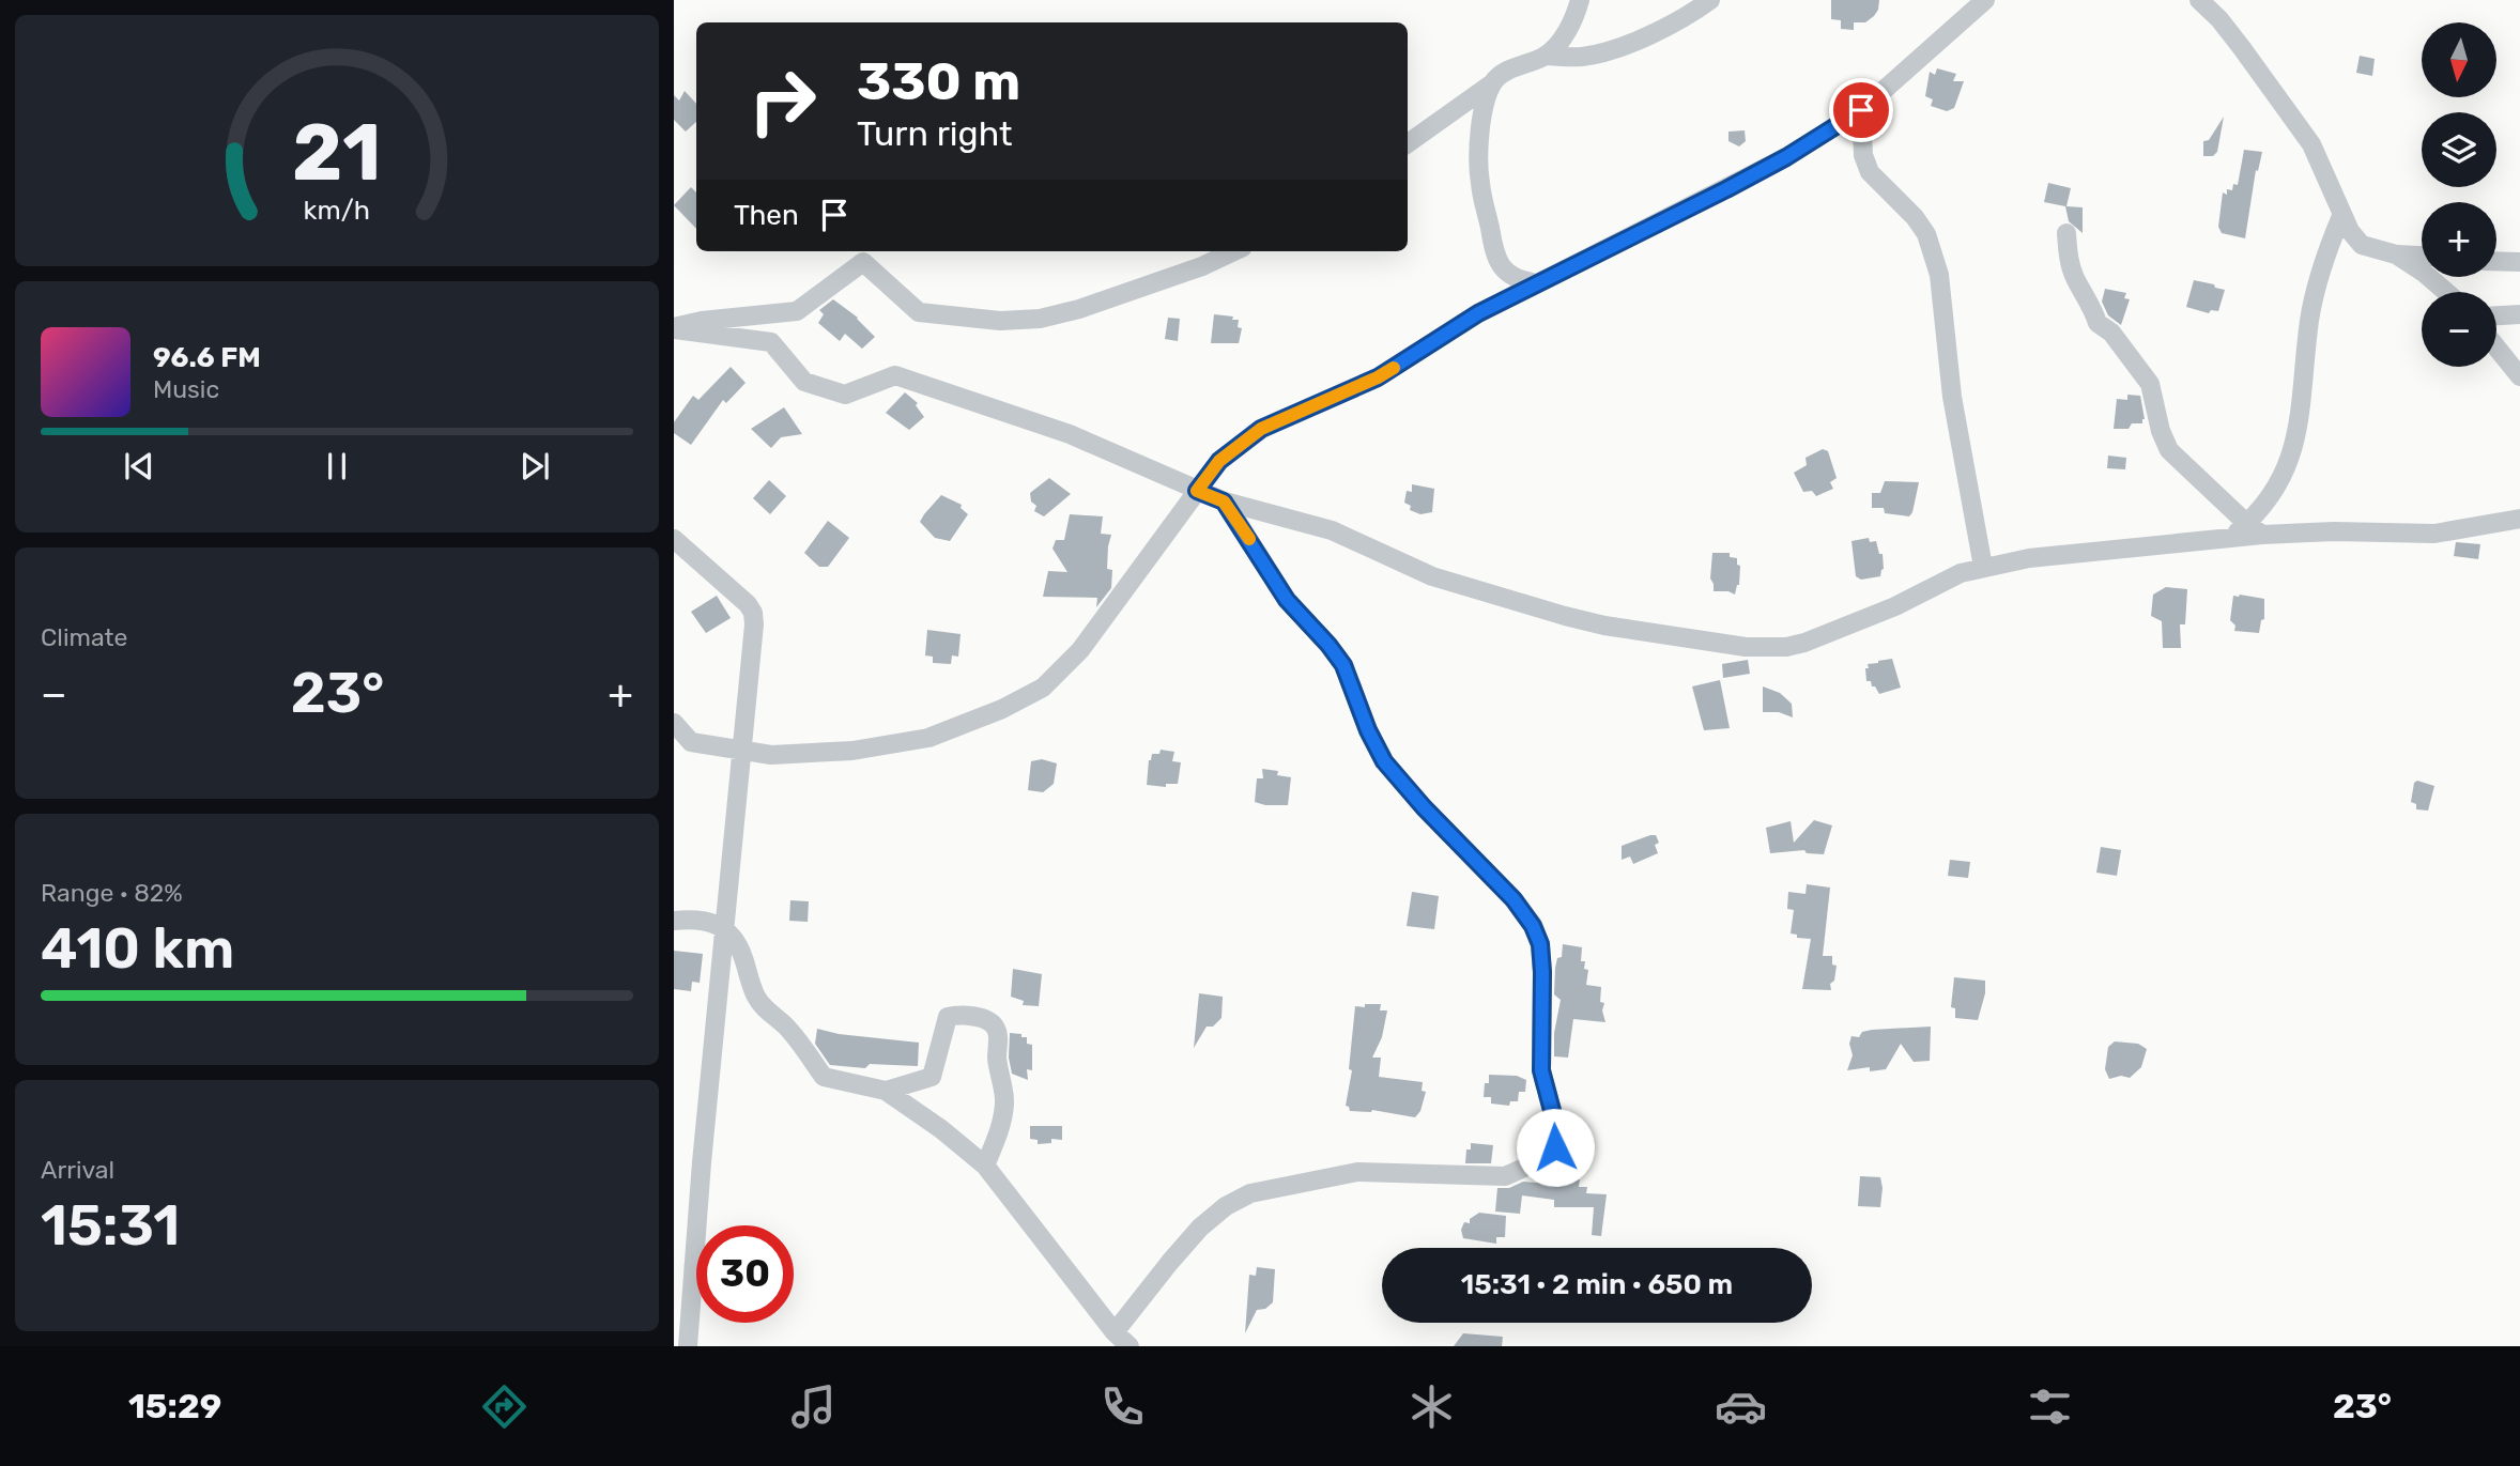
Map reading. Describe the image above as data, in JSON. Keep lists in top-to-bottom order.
{
  "north": "bottom",
  "page": {
    "map_buttons": ["+", "−"],
    "turn": ["330 m", "Turn right"],
    "then": "Then",
    "song": ["96.6 FM", "Music"],
    "tile": [
      "Climate",
      ["Range · 82%", "410 km"],
      ["Arrival", "15:31"]
    ],
    "heat": ["−", "23°", "+"],
    "limit": "30",
    "trip": "15:31 · 2 min · 650 m",
    "tabs": ["15:29", "23°"],
    "gauge": ["21", "km/h"]
  }
}
